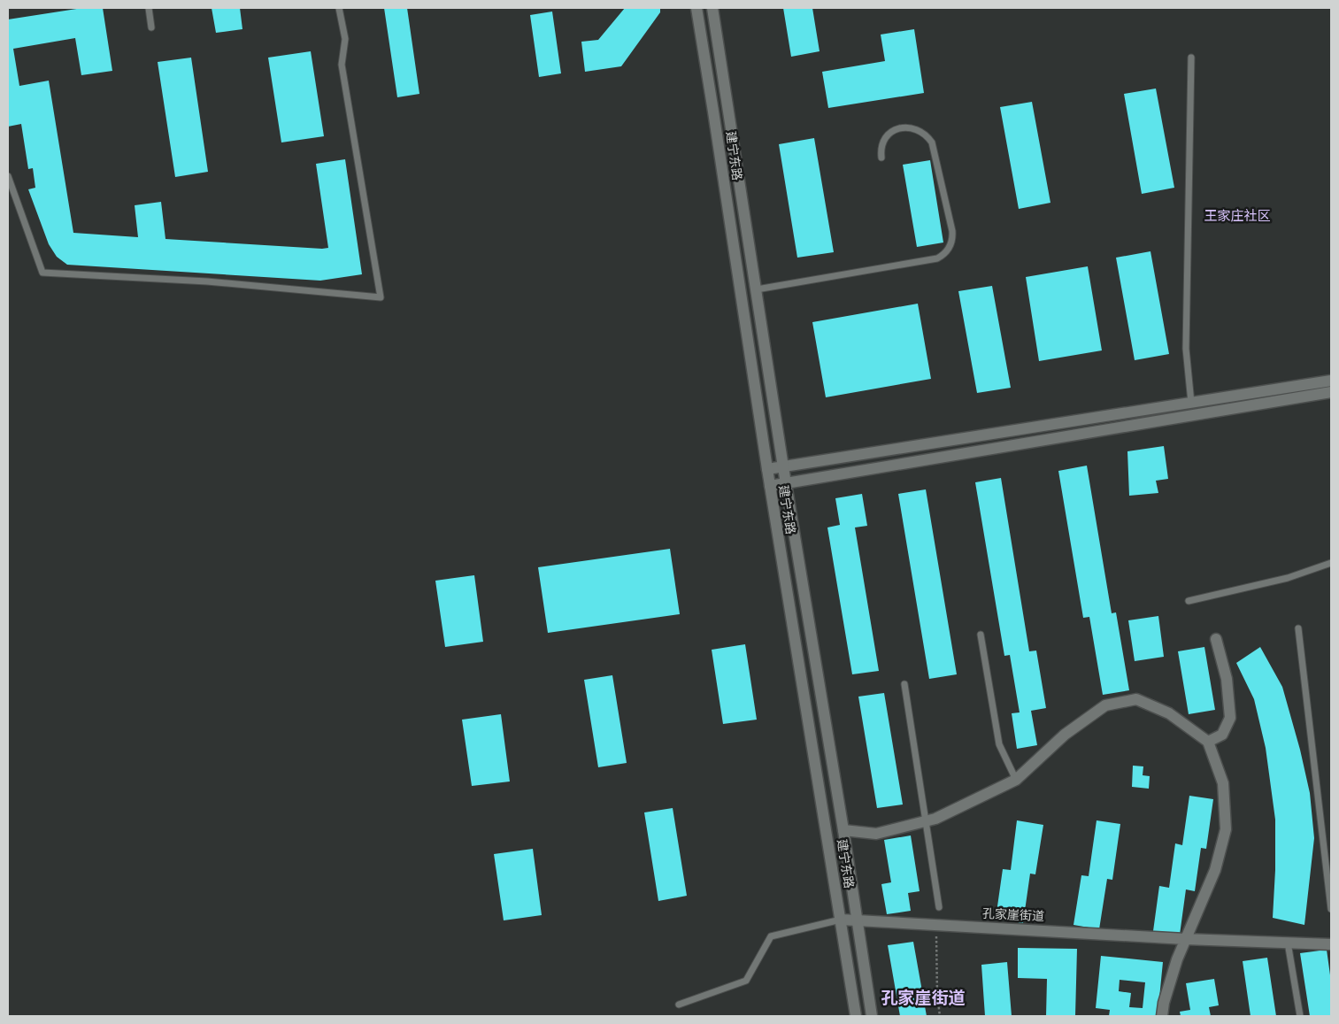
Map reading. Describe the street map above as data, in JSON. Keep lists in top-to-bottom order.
{
  "streets": {
    "street": ["建宁东路", "孔家崖街道"]
  },
  "crossings": [
    ["建宁东路", "孔家崖街道"]
  ],
  "districts": ["王家庄社区", "孔家崖街道"]
}
